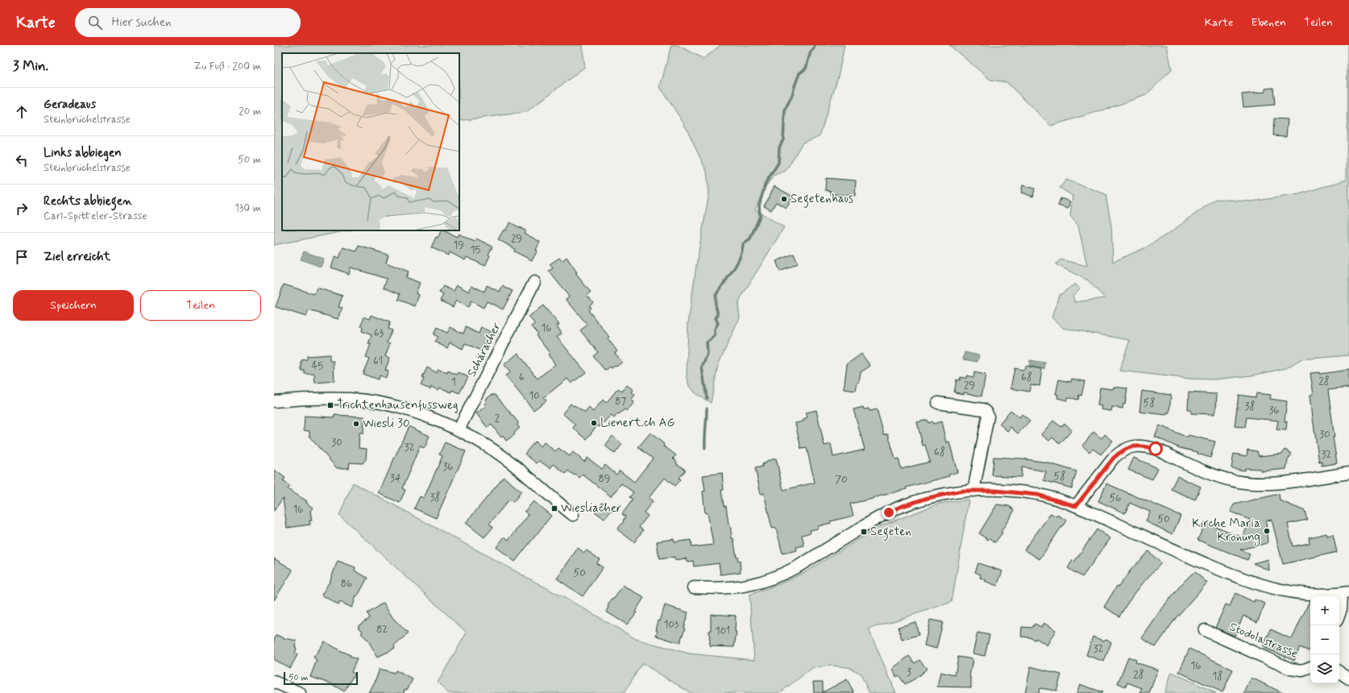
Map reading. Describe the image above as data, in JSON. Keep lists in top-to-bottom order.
{
  "streets": {
    "street": ["Schäracher", "Stodolastrasse"]
  },
  "places": {
    "other": [
      "Segetenhaus",
      "Lienert.ch AG",
      "Wiesli 30",
      "Kirche Maria Krönung"
    ],
    "transit": ["Trichtenhausenfussweg", "Wiesliacher", "Segeten"]
  },
  "house_numbers": [
    "29",
    "19",
    "15",
    "16",
    "63",
    "61",
    "45",
    "6",
    "68",
    "28",
    "1",
    "29",
    "10",
    "87",
    "58",
    "38",
    "36",
    "2",
    "30",
    "30",
    "32",
    "68",
    "32",
    "36",
    "58",
    "34",
    "89",
    "70",
    "38",
    "56",
    "16",
    "50",
    "50",
    "86",
    "103",
    "82",
    "101",
    "32",
    "16",
    "3",
    "28",
    "18"
  ],
  "scale_bar": "50 m",
  "page": {
    "header": "Karte",
    "search": "Hier suchen",
    "nav": ["Karte", "Ebenen", "Teilen"],
    "heading": ["3 Min.", "Zu Fuß · 200 m"],
    "list": [
      ["Geradeaus", "Steinbrüchelstrasse", "20 m"],
      ["Links abbiegen", "Steinbrüchelstrasse", "50 m"],
      ["Rechts abbiegen", "Carl-Spitteler-Strasse", "130 m"],
      "Ziel erreicht"
    ],
    "buttons": ["Speichern", "Teilen"],
    "map_buttons": ["+", "−"],
    "scale": "50 m"
  }
}
